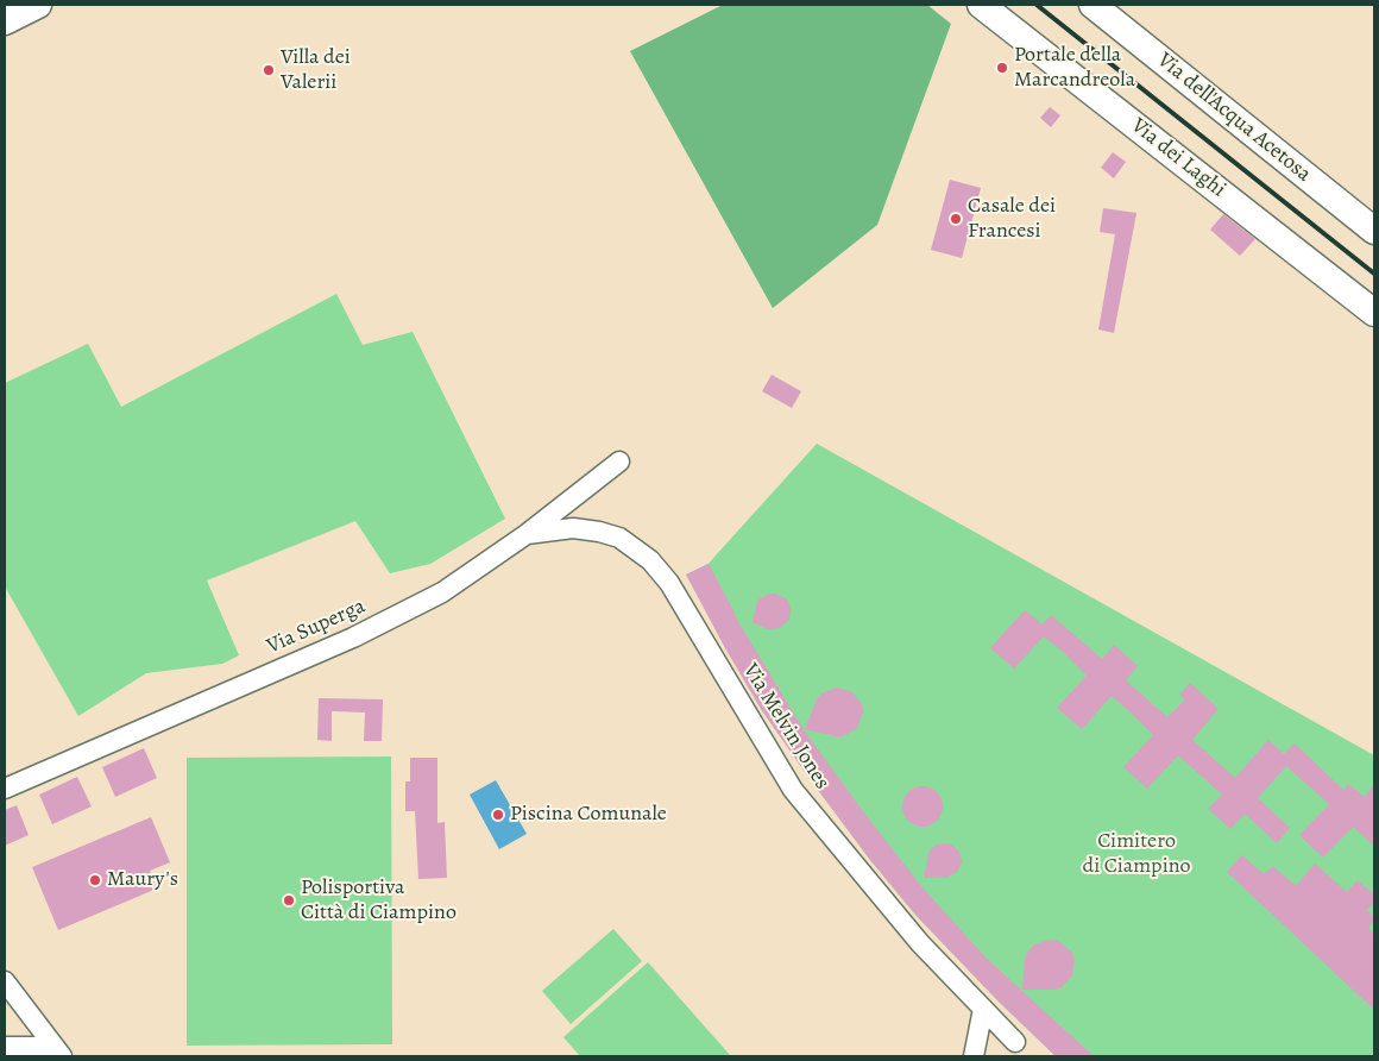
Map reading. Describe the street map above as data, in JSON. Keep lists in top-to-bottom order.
{
  "streets": {
    "main road": ["Via dell'Acqua Acetosa", "Via dei Laghi"],
    "street": ["Via Superga", "Via Melvin Jones"]
  },
  "crossings": [
    ["Via Superga", "Via Melvin Jones"]
  ],
  "parks": ["Cimitero di Ciampino"],
  "places": [
    "Portale della Marcandreola",
    "Villa dei Valerii",
    "Casale dei Francesi",
    "Piscina Comunale",
    "Maury's",
    "Polisportiva Città di Ciampino"
  ]
}
